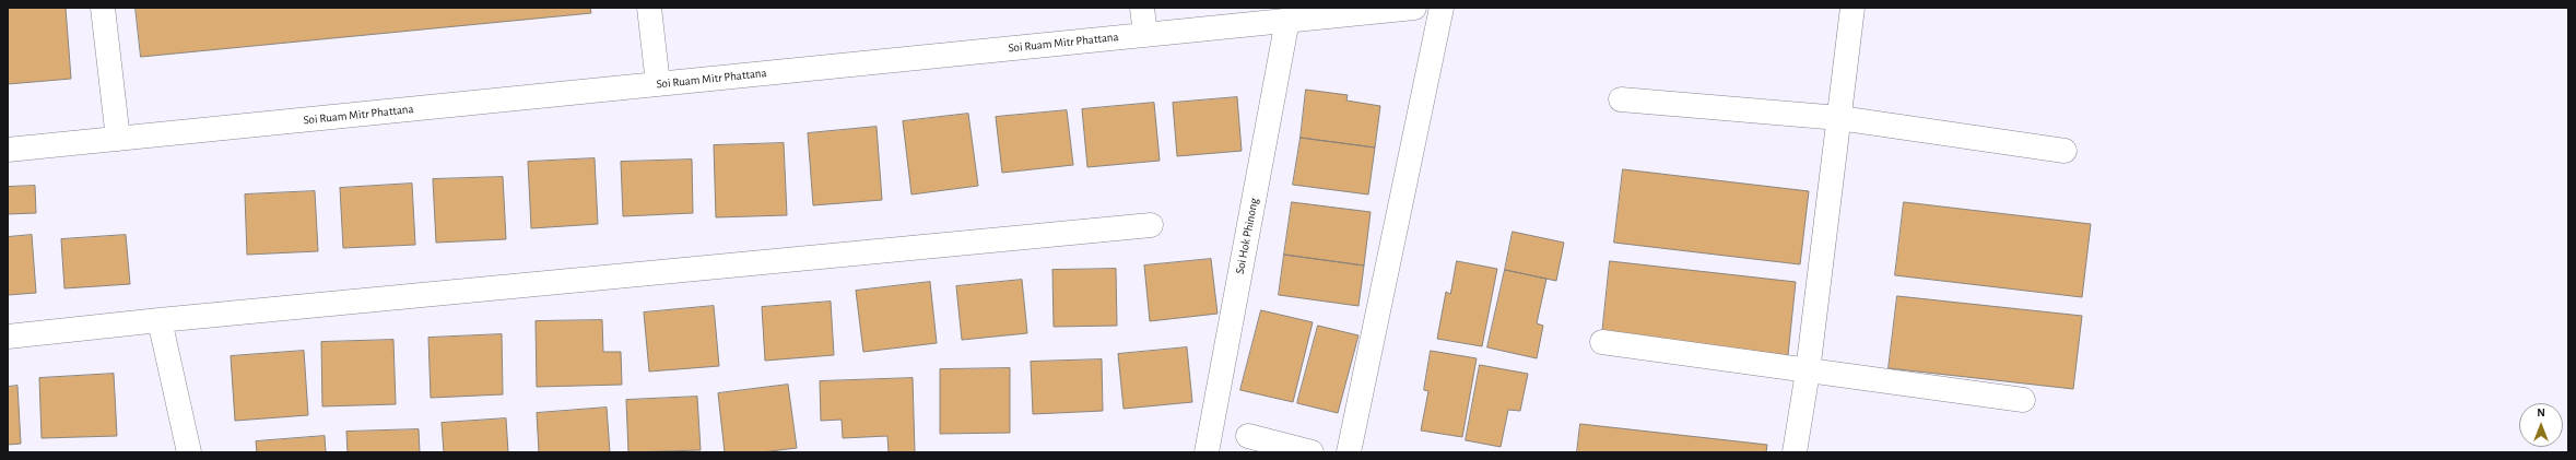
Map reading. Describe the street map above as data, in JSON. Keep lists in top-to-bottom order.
{
  "streets": {
    "street": ["Soi Ruam Mitr Phattana", "Soi Hok Phinong"]
  },
  "crossings": [
    ["Soi Ruam Mitr Phattana", "Soi Hok Phinong"]
  ],
  "north": "top"
}
